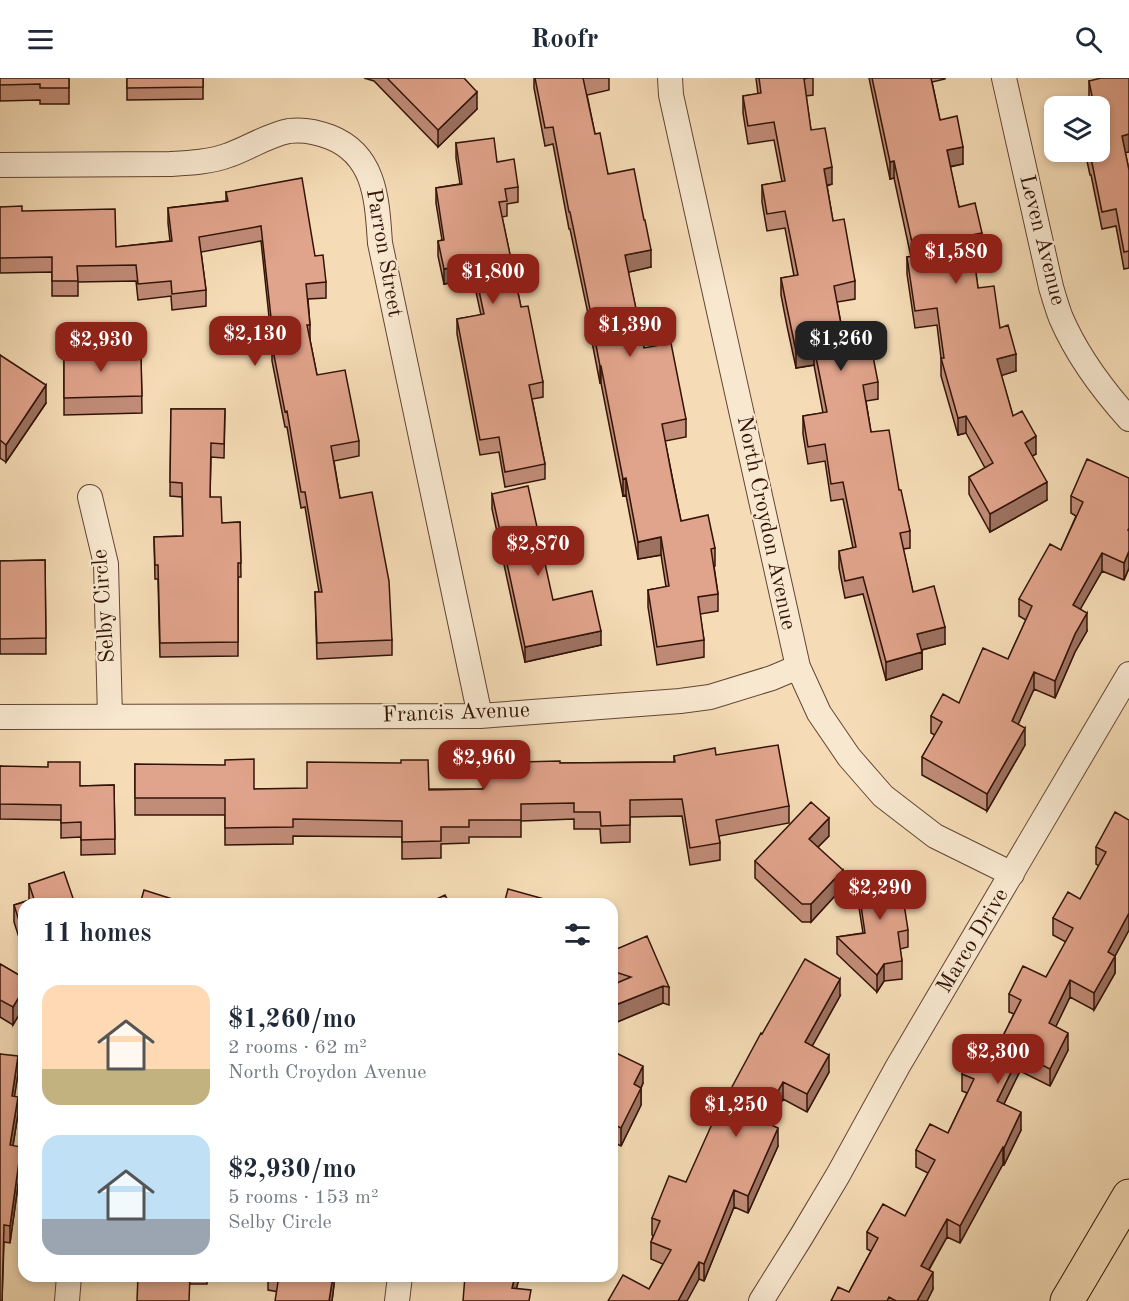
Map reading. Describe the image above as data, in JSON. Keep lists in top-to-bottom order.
{
  "streets": {
    "street": [
      "Leven Avenue",
      "Parron Street",
      "North Croydon Avenue",
      "Selby Circle",
      "Francis Avenue",
      "Marco Drive"
    ]
  },
  "crossings": [
    ["Parron Street", "Francis Avenue"],
    ["North Croydon Avenue", "Francis Avenue"],
    ["North Croydon Avenue", "Marco Drive"],
    ["Selby Circle", "Francis Avenue"]
  ],
  "page": {
    "header": "Roofr",
    "price": [
      "$1,580",
      "$1,800",
      "$1,390",
      "$2,130",
      "$1,260",
      "$2,930",
      "$2,870",
      "$2,960",
      "$2,290",
      "$2,300",
      "$1,250"
    ],
    "heading": "11 homes",
    "list": [
      {
        "name": "$1,260/mo",
        "note": "2 rooms · 62 m² · North Croydon Avenue"
      },
      {
        "name": "$2,930/mo",
        "note": "5 rooms · 153 m² · Selby Circle"
      }
    ]
  }
}
